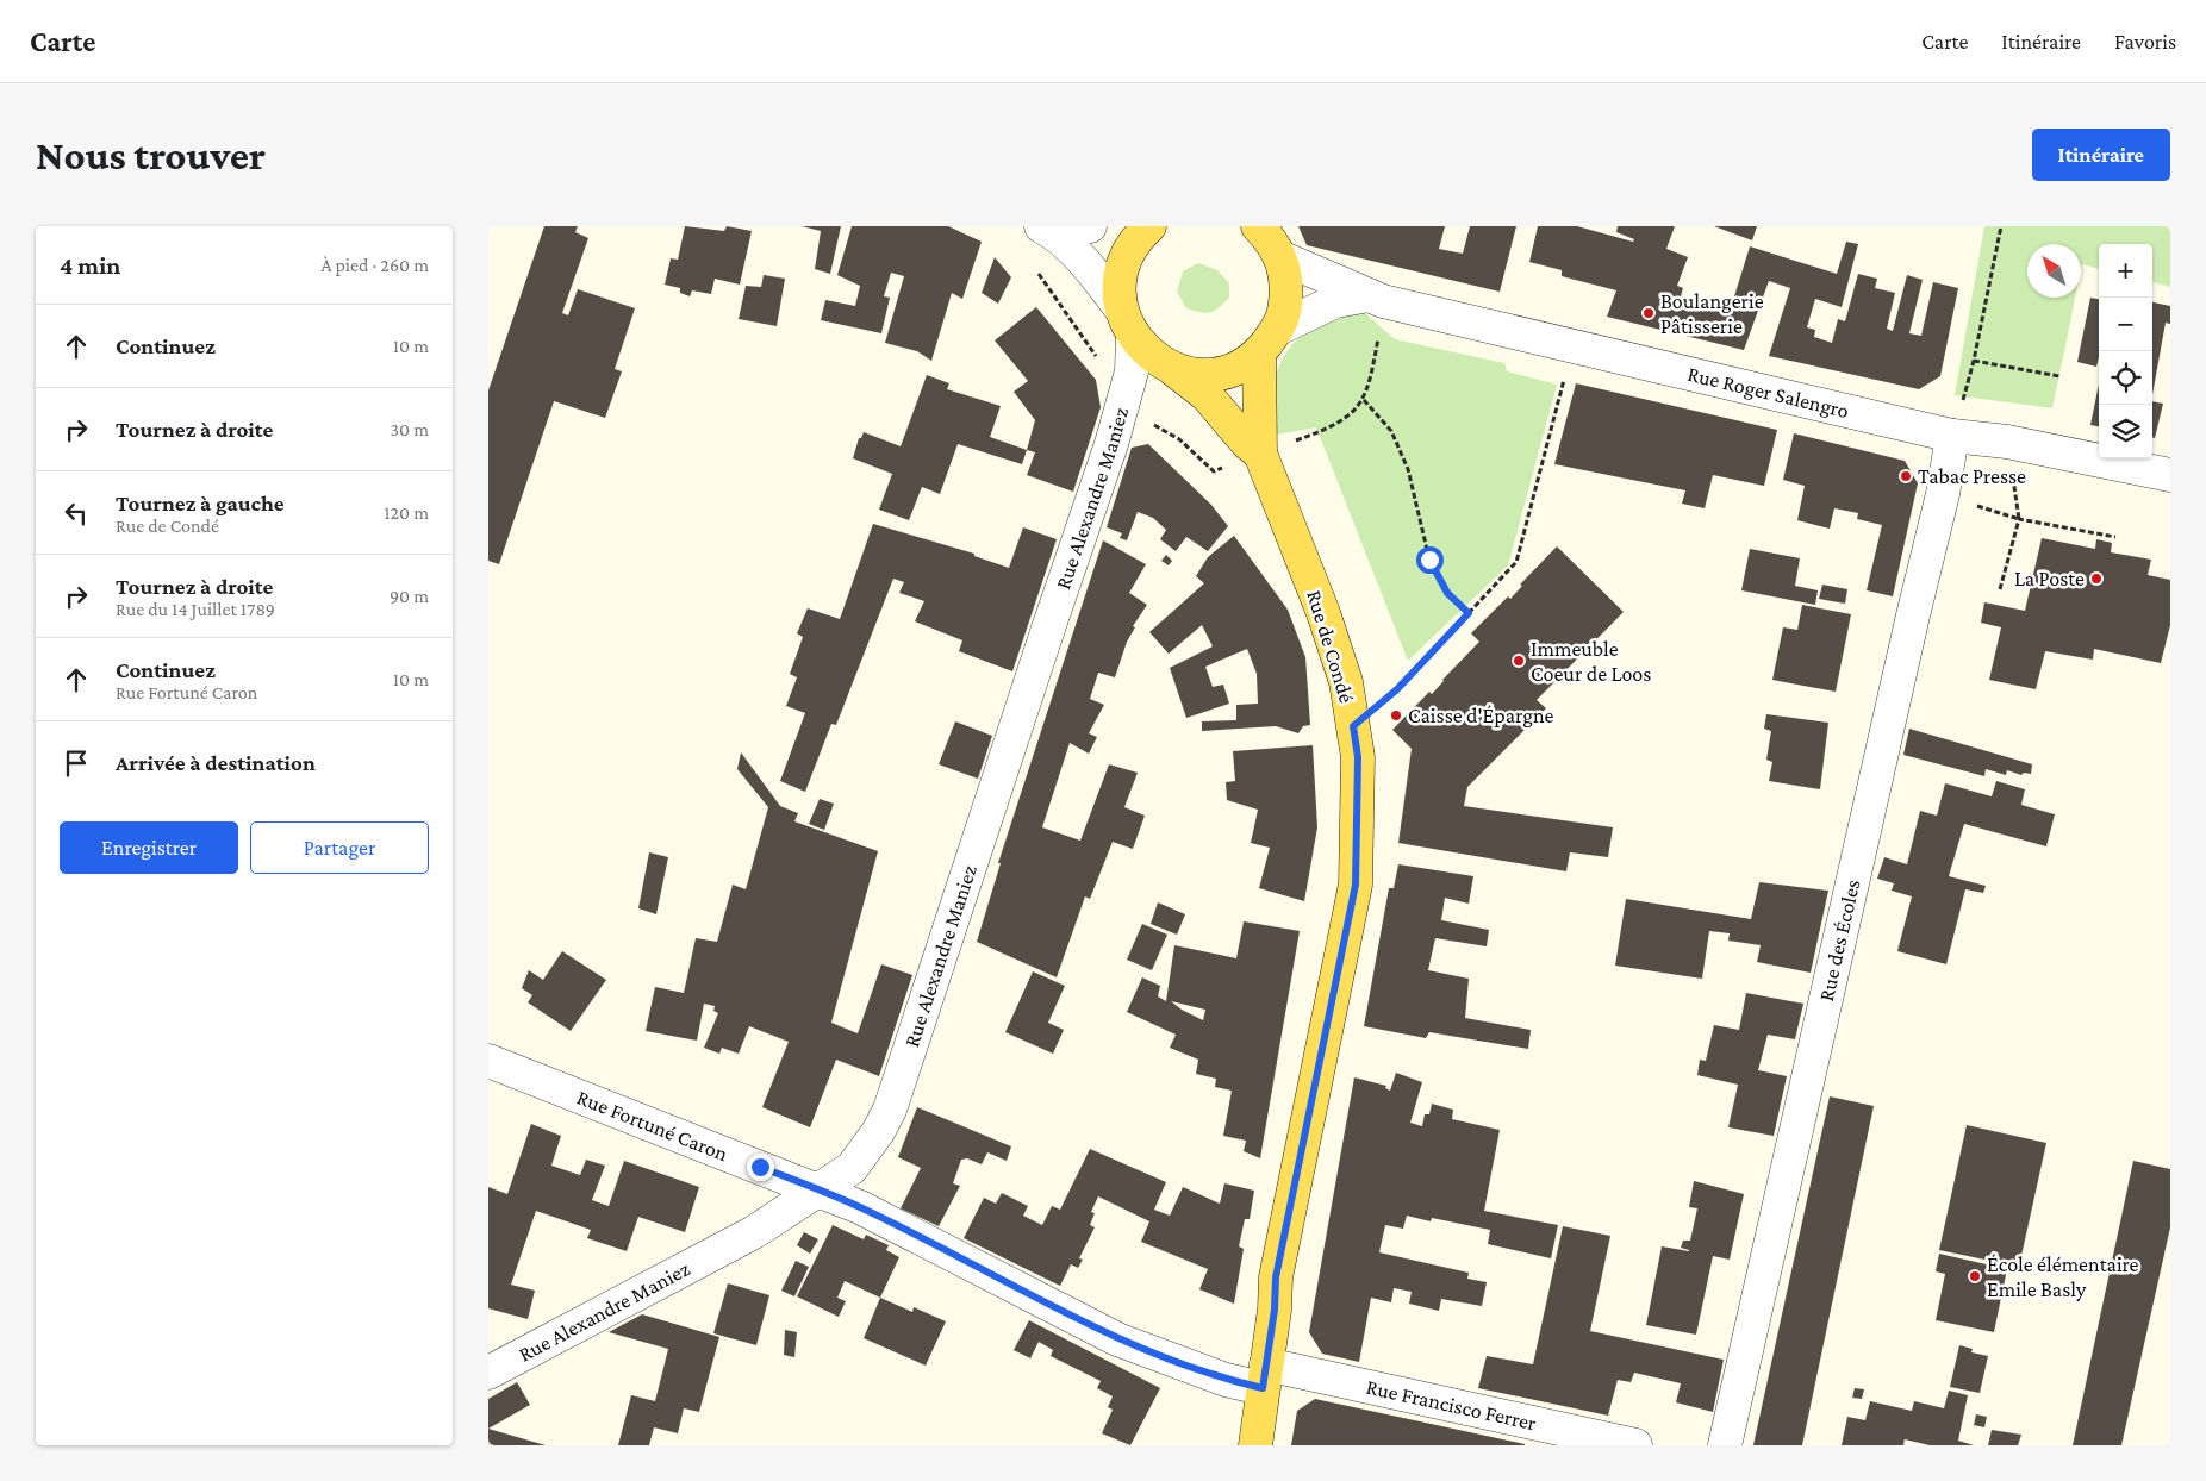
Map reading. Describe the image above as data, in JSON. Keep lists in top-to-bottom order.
{
  "streets": {
    "main road": ["Rue de Condé"],
    "street": [
      "Rue Roger Salengro",
      "Rue Alexandre Maniez",
      "Rue des Écoles",
      "Rue Fortuné Caron",
      "Rue Francisco Ferrer"
    ]
  },
  "crossings": [
    ["Rue Roger Salengro", "Rue des Écoles"],
    ["Rue Alexandre Maniez", "Rue Fortuné Caron"],
    ["Rue de Condé", "Rue Fortuné Caron"],
    ["Rue de Condé", "Rue Francisco Ferrer"],
    ["Rue Fortuné Caron", "Rue Francisco Ferrer"]
  ],
  "places": [
    "Boulangerie Pâtisserie",
    "Tabac Presse",
    "La Poste",
    "Immeuble Coeur de Loos",
    "Caisse d'Épargne",
    "École élémentaire Emile Basly"
  ],
  "north": "top left",
  "page": {
    "header": "Carte",
    "nav": ["Carte", "Itinéraire", "Favoris"],
    "buttons": [
      "Itinéraire",
      ["Enregistrer", "Partager"]
    ],
    "title": "Nous trouver",
    "heading": ["4 min", "À pied · 260 m"],
    "map_buttons": ["+", "−"],
    "list": [
      ["Continuez", "10 m"],
      ["Tournez à droite", "30 m"],
      ["Tournez à gauche", "Rue de Condé", "120 m"],
      ["Tournez à droite", "Rue du 14 Juillet 1789", "90 m"],
      ["Continuez", "Rue Fortuné Caron", "10 m"],
      "Arrivée à destination"
    ]
  }
}
